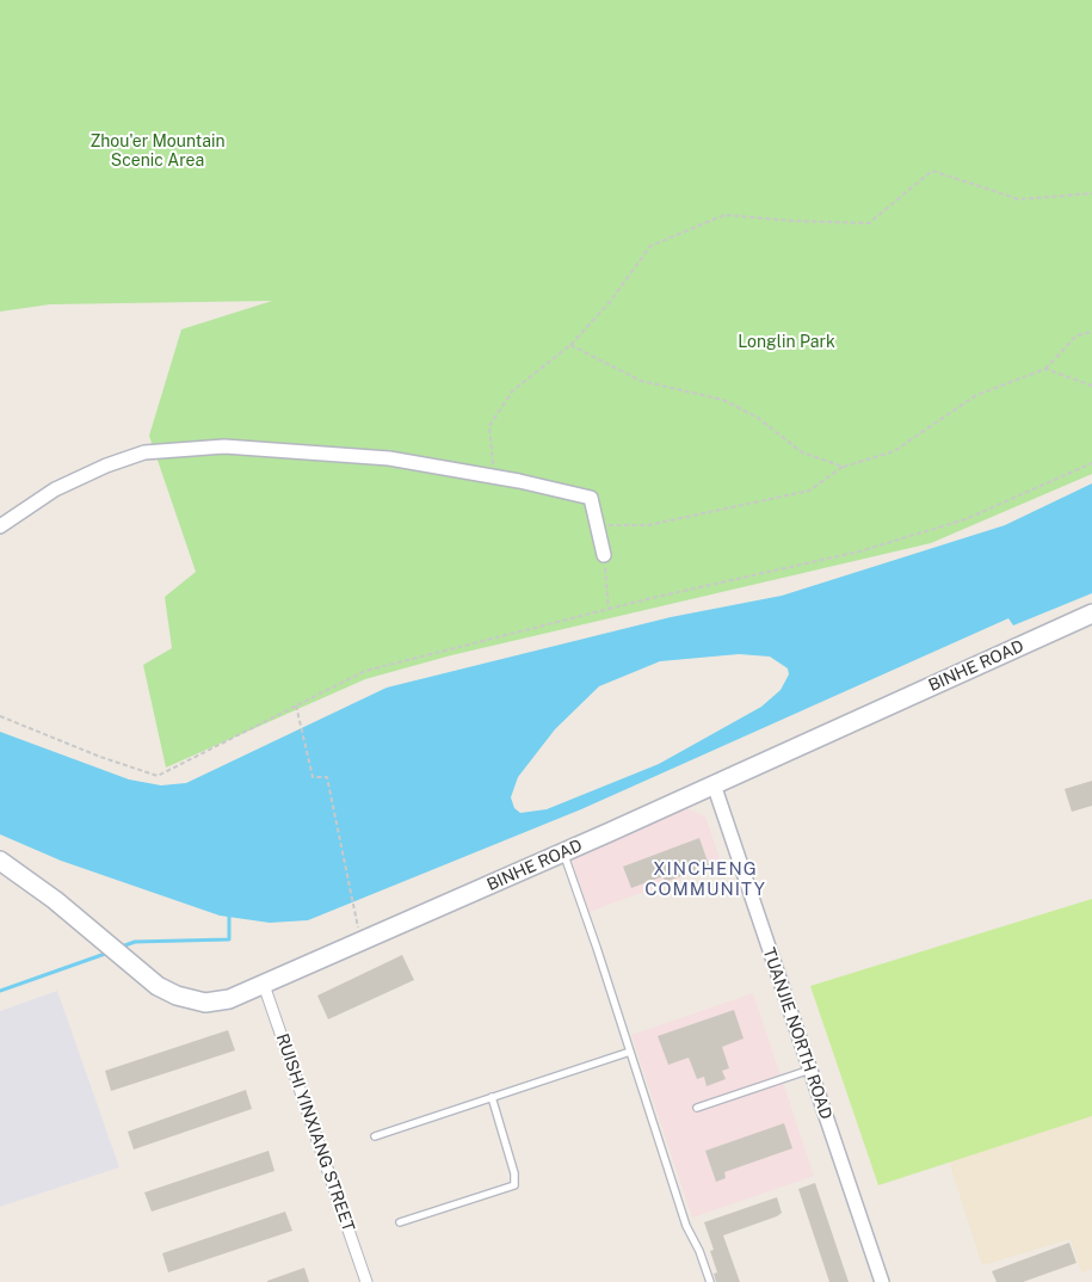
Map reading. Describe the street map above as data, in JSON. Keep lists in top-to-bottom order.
{
  "streets": {
    "street": ["BINHE ROAD", "TUANJIE NORTH ROAD", "RUISHI YINXIANG STREET"]
  },
  "crossings": [
    ["BINHE ROAD", "TUANJIE NORTH ROAD"],
    ["BINHE ROAD", "RUISHI YINXIANG STREET"]
  ],
  "districts": ["XINCHENG COMMUNITY"],
  "parks": ["Zhou'er Mountain Scenic Area", "Longlin Park"]
}
